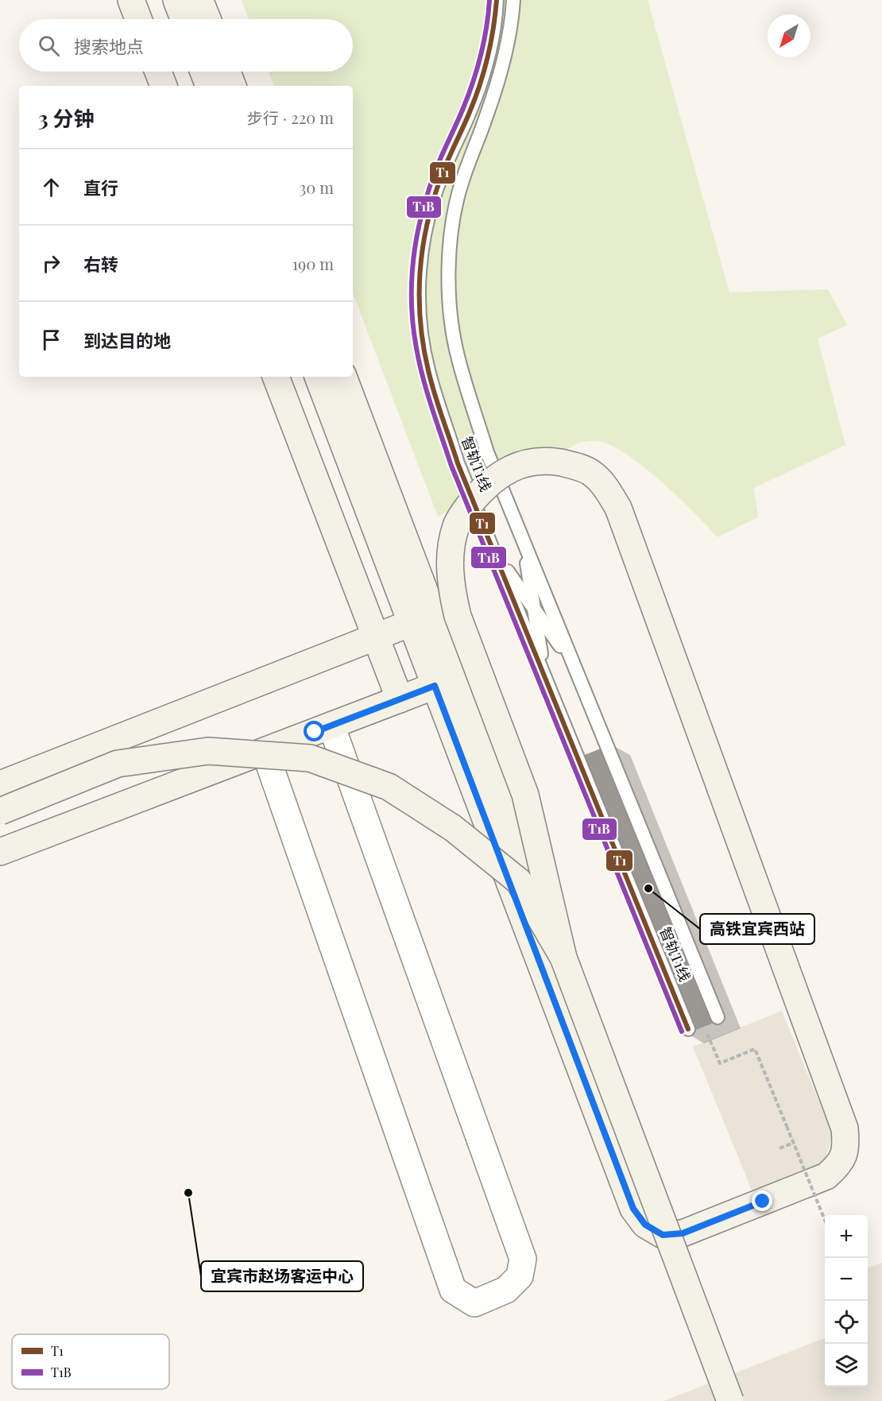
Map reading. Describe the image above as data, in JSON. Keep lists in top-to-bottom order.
{
  "streets": {
    "lane": ["智轨T1线"]
  },
  "places": ["高铁宜宾西站", "宜宾市赵场客运中心"],
  "lines": ["transit line T1", "transit line T1B"],
  "legend": ["T1", "T1B"],
  "north": "bottom left",
  "page": {
    "search": "搜索地点",
    "heading": ["3 分钟", "步行 · 220 m"],
    "list": [
      ["直行", "30 m"],
      ["右转", "190 m"],
      "到达目的地"
    ],
    "map_buttons": ["+", "−"]
  }
}
